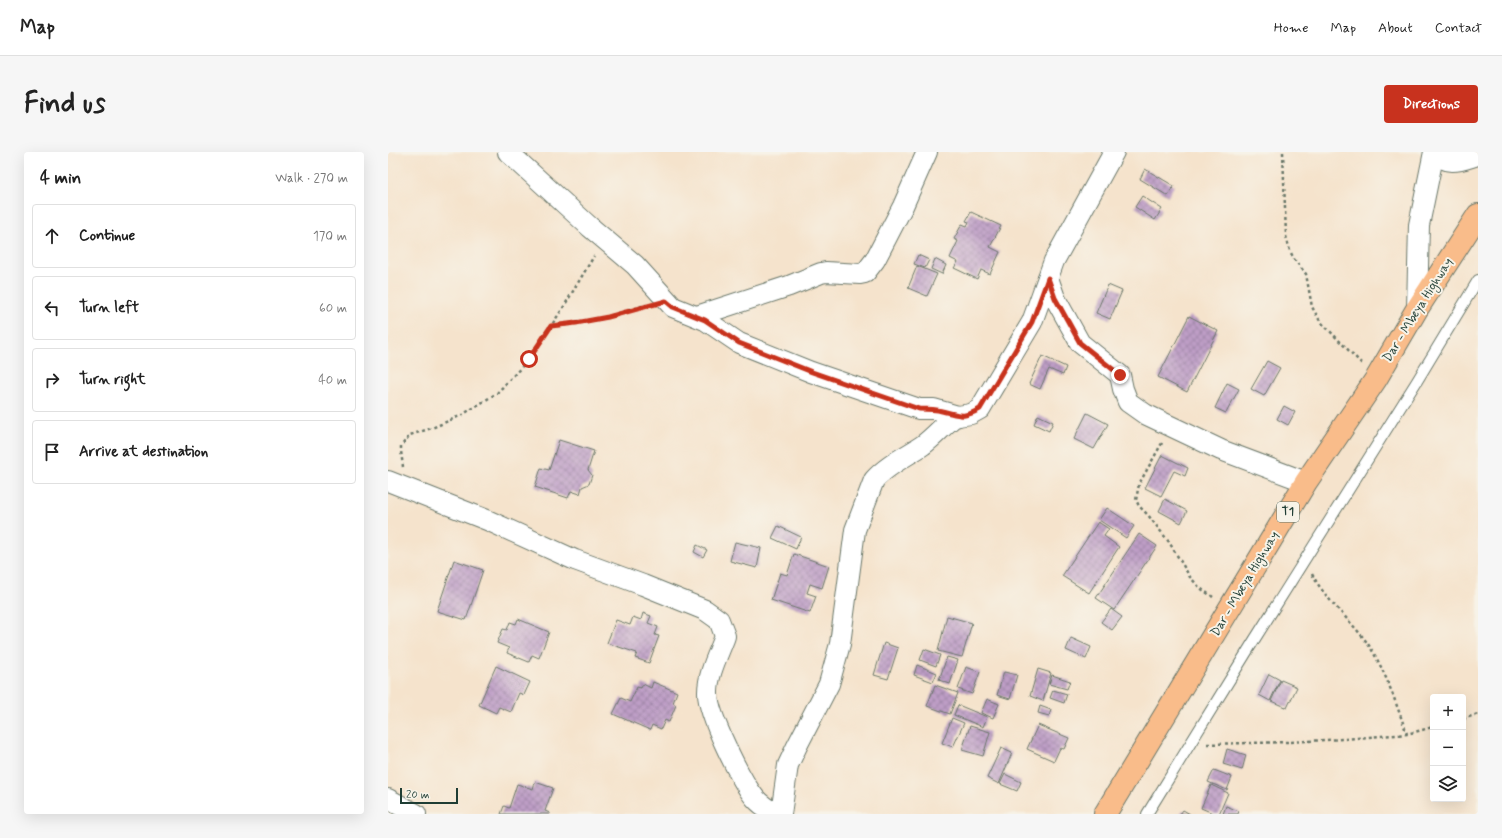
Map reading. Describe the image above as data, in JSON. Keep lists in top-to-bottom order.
{
  "streets": {
    "highway": ["Dar - Mbeya Highway", "T1"]
  },
  "scale_bar": "20 m",
  "page": {
    "header": "Map",
    "nav": [
      "Home",
      "Map",
      "About",
      "Contact"
    ],
    "buttons": "Directions",
    "title": "Find us",
    "heading": ["4 min", "Walk · 270 m"],
    "list": [
      ["Continue", "170 m"],
      ["Turn left", "60 m"],
      ["Turn right", "40 m"],
      "Arrive at destination"
    ],
    "map_buttons": ["+", "−"],
    "scale": "20 m"
  }
}
